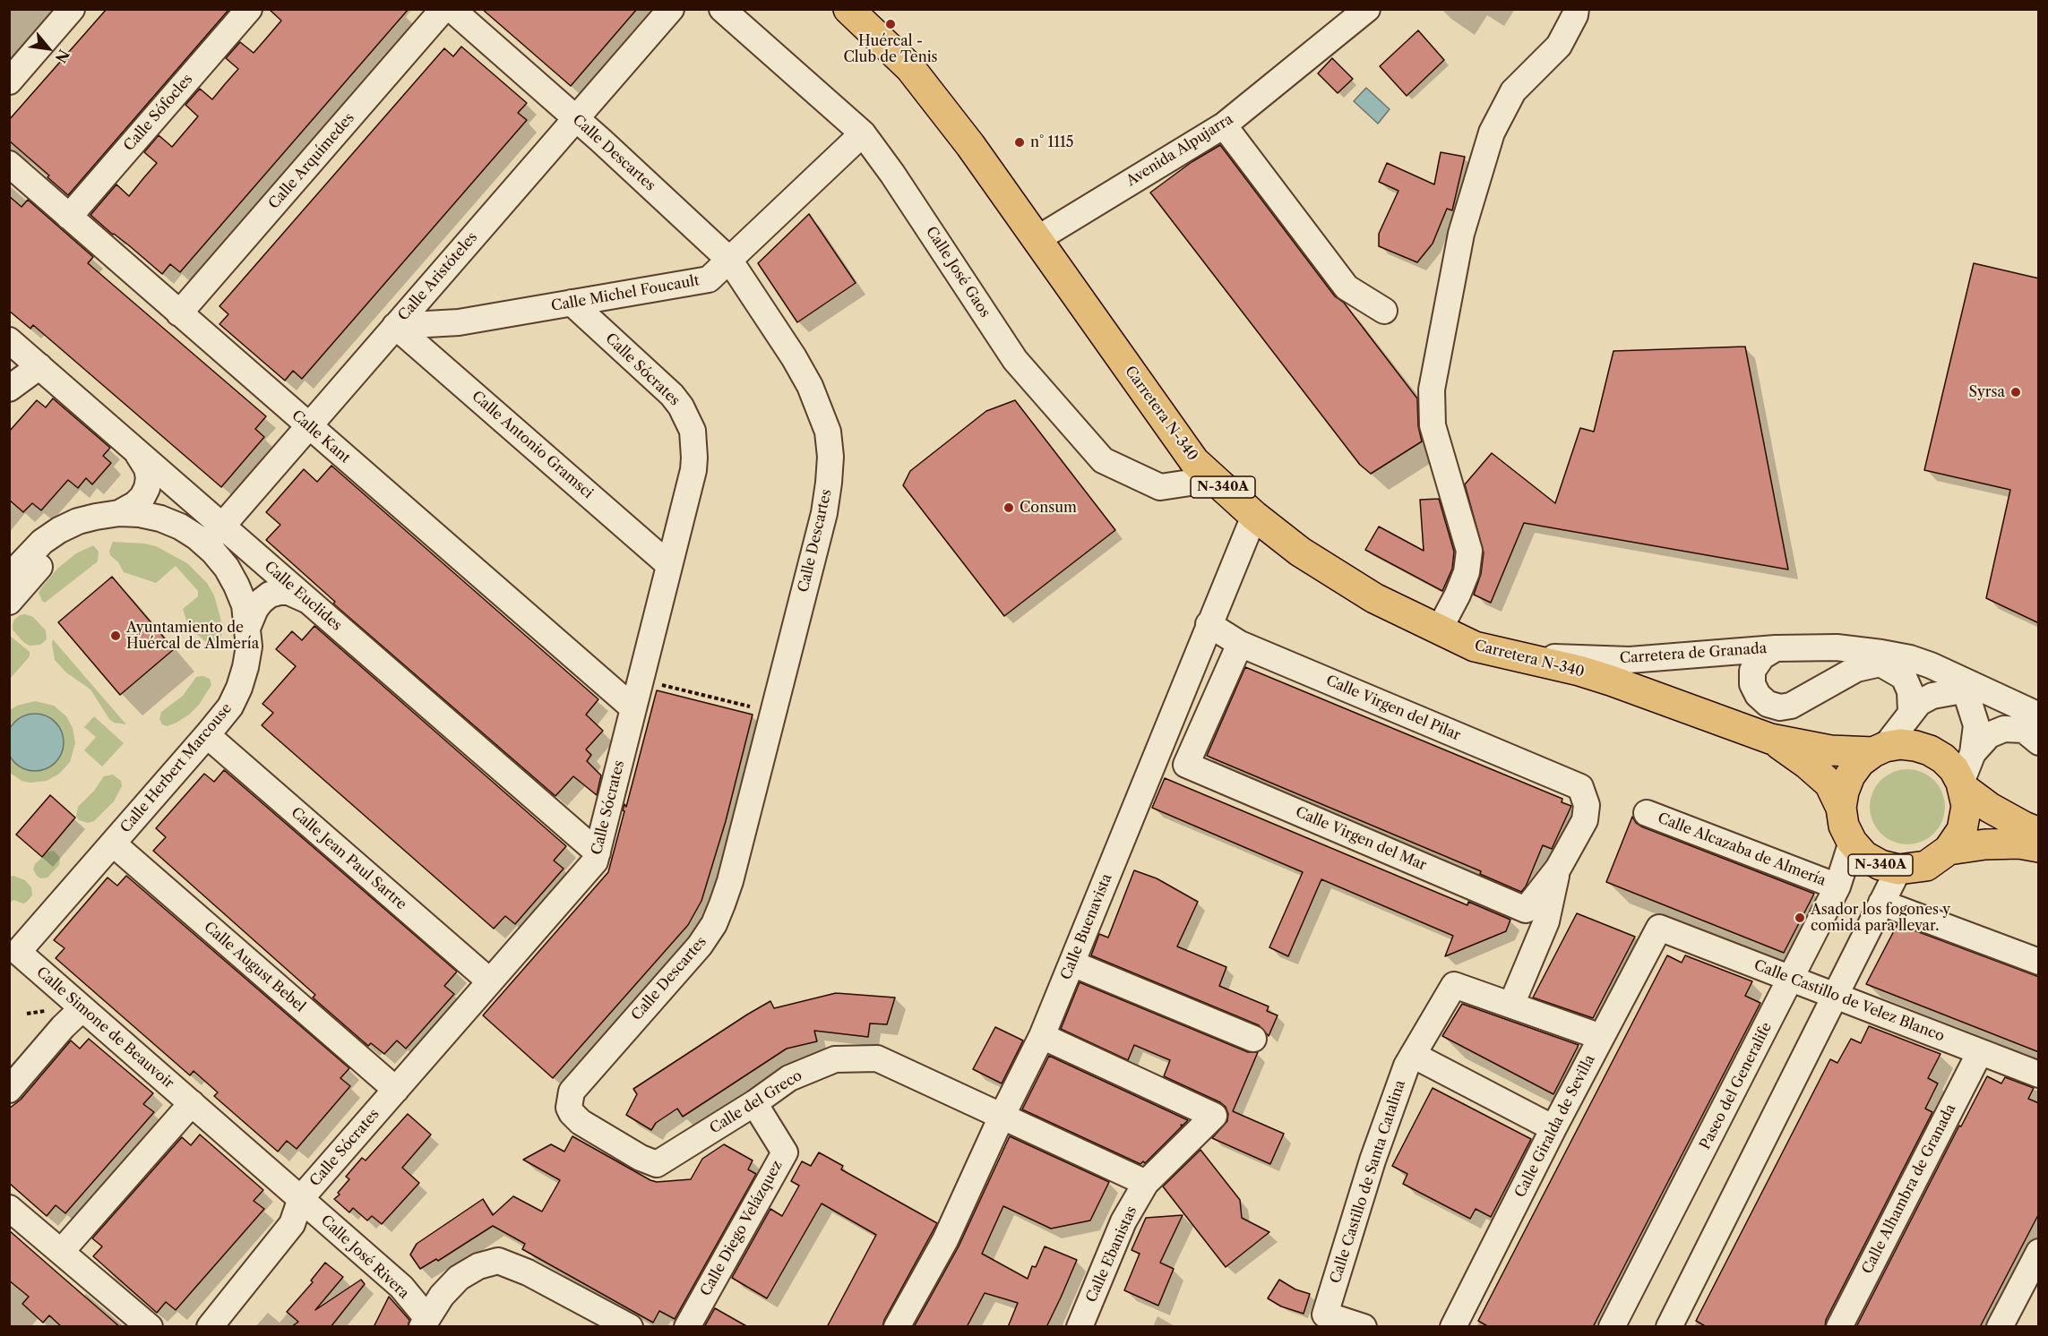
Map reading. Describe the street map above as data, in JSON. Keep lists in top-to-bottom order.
{
  "streets": {
    "highway": ["Carretera N-340", "N-340A"],
    "street": [
      "Calle Sófocles",
      "Avenida Alpujarra",
      "Calle Descartes",
      "Calle Arquímedes",
      "Calle José Gaos",
      "Calle Aristóteles",
      "Calle Michel Foucault",
      "Calle Sócrates",
      "Calle Kant",
      "Calle Antonio Gramsci",
      "Calle Euclides",
      "Carretera de Granada",
      "Calle Virgen del Pilar",
      "Calle Herbert Marcouse",
      "Calle Virgen del Mar",
      "Calle Alcazaba de Almería",
      "Calle Jean Paul Sartre",
      "Calle Buenavista",
      "Calle August Bebel",
      "Calle Castillo de Velez Blanco",
      "Calle Simone de Beauvoir",
      "Paseo del Generalife",
      "Calle del Greco",
      "Calle Giralda de Sevilla",
      "Calle Castillo de Santa Catalina",
      "Calle Alhambra de Granada",
      "Calle Diego Velázquez",
      "Calle Ebanistas",
      "Calle José Rivera"
    ]
  },
  "crossings": [
    ["Calle Sófocles", "Calle Kant"],
    ["Avenida Alpujarra", "Carretera N-340"],
    ["Calle Descartes", "Calle Aristóteles"],
    ["Calle Descartes", "Calle Michel Foucault"],
    ["Calle Descartes", "Calle del Greco"],
    ["Calle Arquímedes", "Calle Kant"],
    ["Calle José Gaos", "Calle Michel Foucault"],
    ["Calle José Gaos", "Carretera N-340"],
    ["Calle Aristóteles", "Calle Michel Foucault"],
    ["Calle Aristóteles", "Calle Kant"],
    ["Calle Aristóteles", "Calle Antonio Gramsci"],
    ["Calle Aristóteles", "Calle Euclides"],
    ["Calle Aristóteles", "Calle Herbert Marcouse"],
    ["Calle Michel Foucault", "Calle Sócrates"],
    ["Calle Michel Foucault", "Calle Antonio Gramsci"],
    ["Calle Sócrates", "Calle Kant"],
    ["Calle Sócrates", "Calle Antonio Gramsci"],
    ["Calle Sócrates", "Calle Euclides"],
    ["Calle Sócrates", "Calle Jean Paul Sartre"],
    ["Calle Sócrates", "Calle August Bebel"],
    ["Calle Sócrates", "Calle Simone de Beauvoir"],
    ["Calle Sócrates", "Calle José Rivera"],
    ["Carretera N-340", "N-340A"],
    ["Carretera N-340", "Carretera de Granada"],
    ["Carretera N-340", "Calle Buenavista"],
    ["N-340A", "Paseo del Generalife"],
    ["Calle Virgen del Pilar", "Calle Virgen del Mar"],
    ["Calle Virgen del Pilar", "Calle Buenavista"],
    ["Calle Herbert Marcouse", "Calle Jean Paul Sartre"],
    ["Calle Herbert Marcouse", "Calle August Bebel"],
    ["Calle Herbert Marcouse", "Calle Simone de Beauvoir"],
    ["Calle Alcazaba de Almería", "Paseo del Generalife"],
    ["Calle Buenavista", "Calle del Greco"],
    ["Calle Buenavista", "Calle Ebanistas"],
    ["Calle August Bebel", "Calle Simone de Beauvoir"],
    ["Calle Castillo de Velez Blanco", "Paseo del Generalife"],
    ["Calle Castillo de Velez Blanco", "Calle Giralda de Sevilla"],
    ["Calle Castillo de Velez Blanco", "Calle Alhambra de Granada"],
    ["Calle Simone de Beauvoir", "Calle José Rivera"],
    ["Calle del Greco", "Calle Diego Velázquez"],
    ["Calle del Greco", "Calle Ebanistas"],
    ["Calle Giralda de Sevilla", "Calle Castillo de Santa Catalina"]
  ],
  "places": [
    "Huércal - Club de Tenis",
    "n° 1115",
    "Syrsa",
    "Consum",
    "Ayuntamiento de Huércal de Almería",
    "Asador los fogones y comida para llevar."
  ],
  "north": "bottom right"
}
